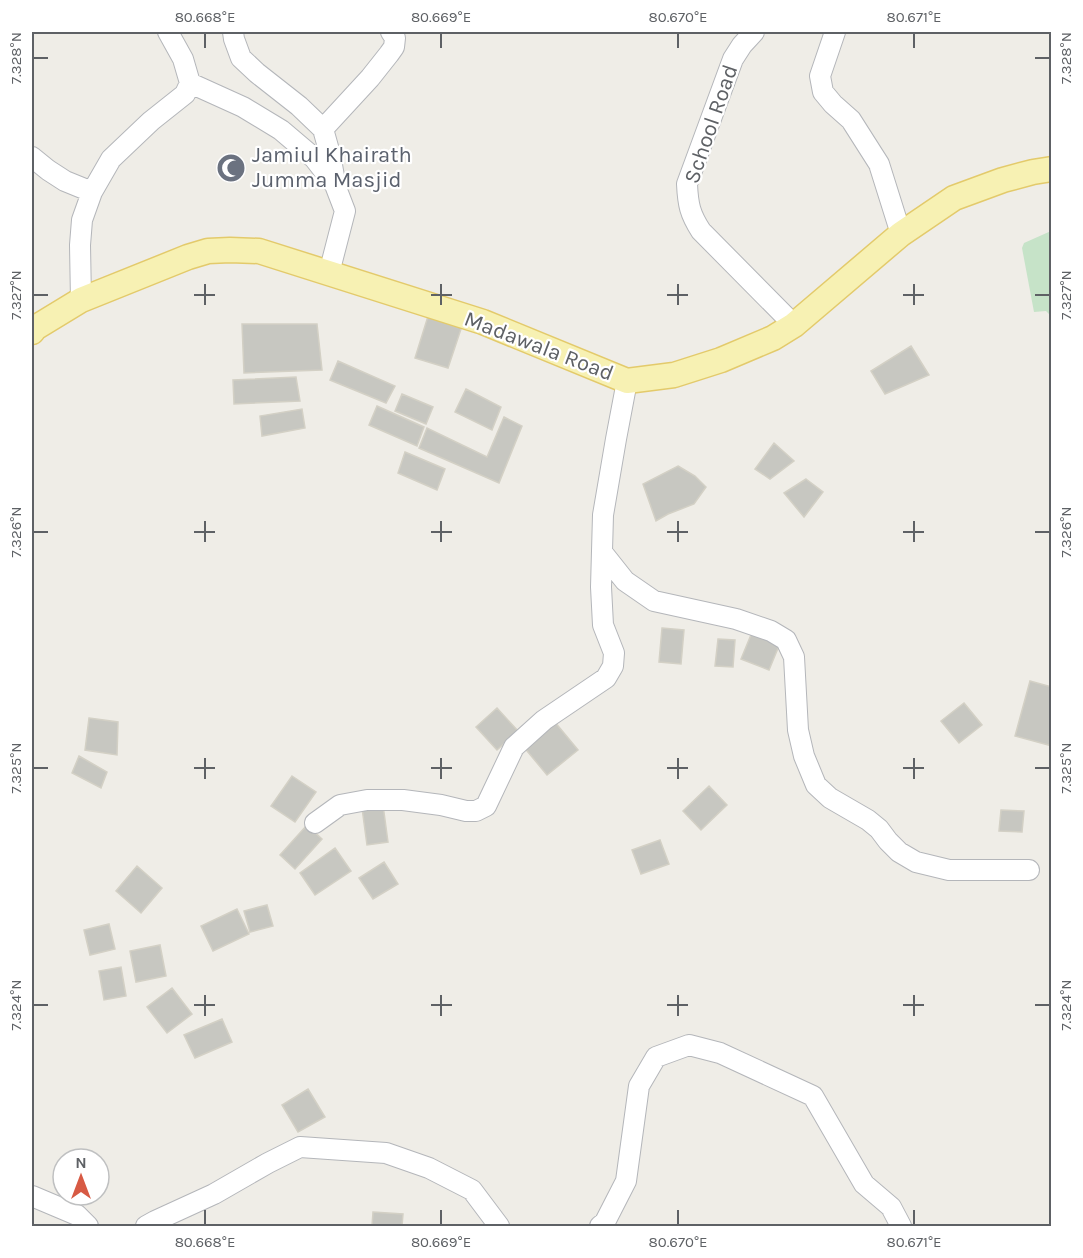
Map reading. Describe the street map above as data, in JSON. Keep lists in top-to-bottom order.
{
  "streets": {
    "main road": ["Madawala Road"],
    "street": ["School Road"]
  },
  "crossings": [
    ["School Road", "Madawala Road"]
  ],
  "places": {
    "mosque": ["Jamiul Khairath Jumma Masjid"]
  },
  "north": "top",
  "coordinates": [
    "80.668°E",
    "80.669°E",
    "80.670°E",
    "80.671°E",
    "7.328°N",
    "7.327°N",
    "7.326°N",
    "7.325°N",
    "7.324°N"
  ]
}
